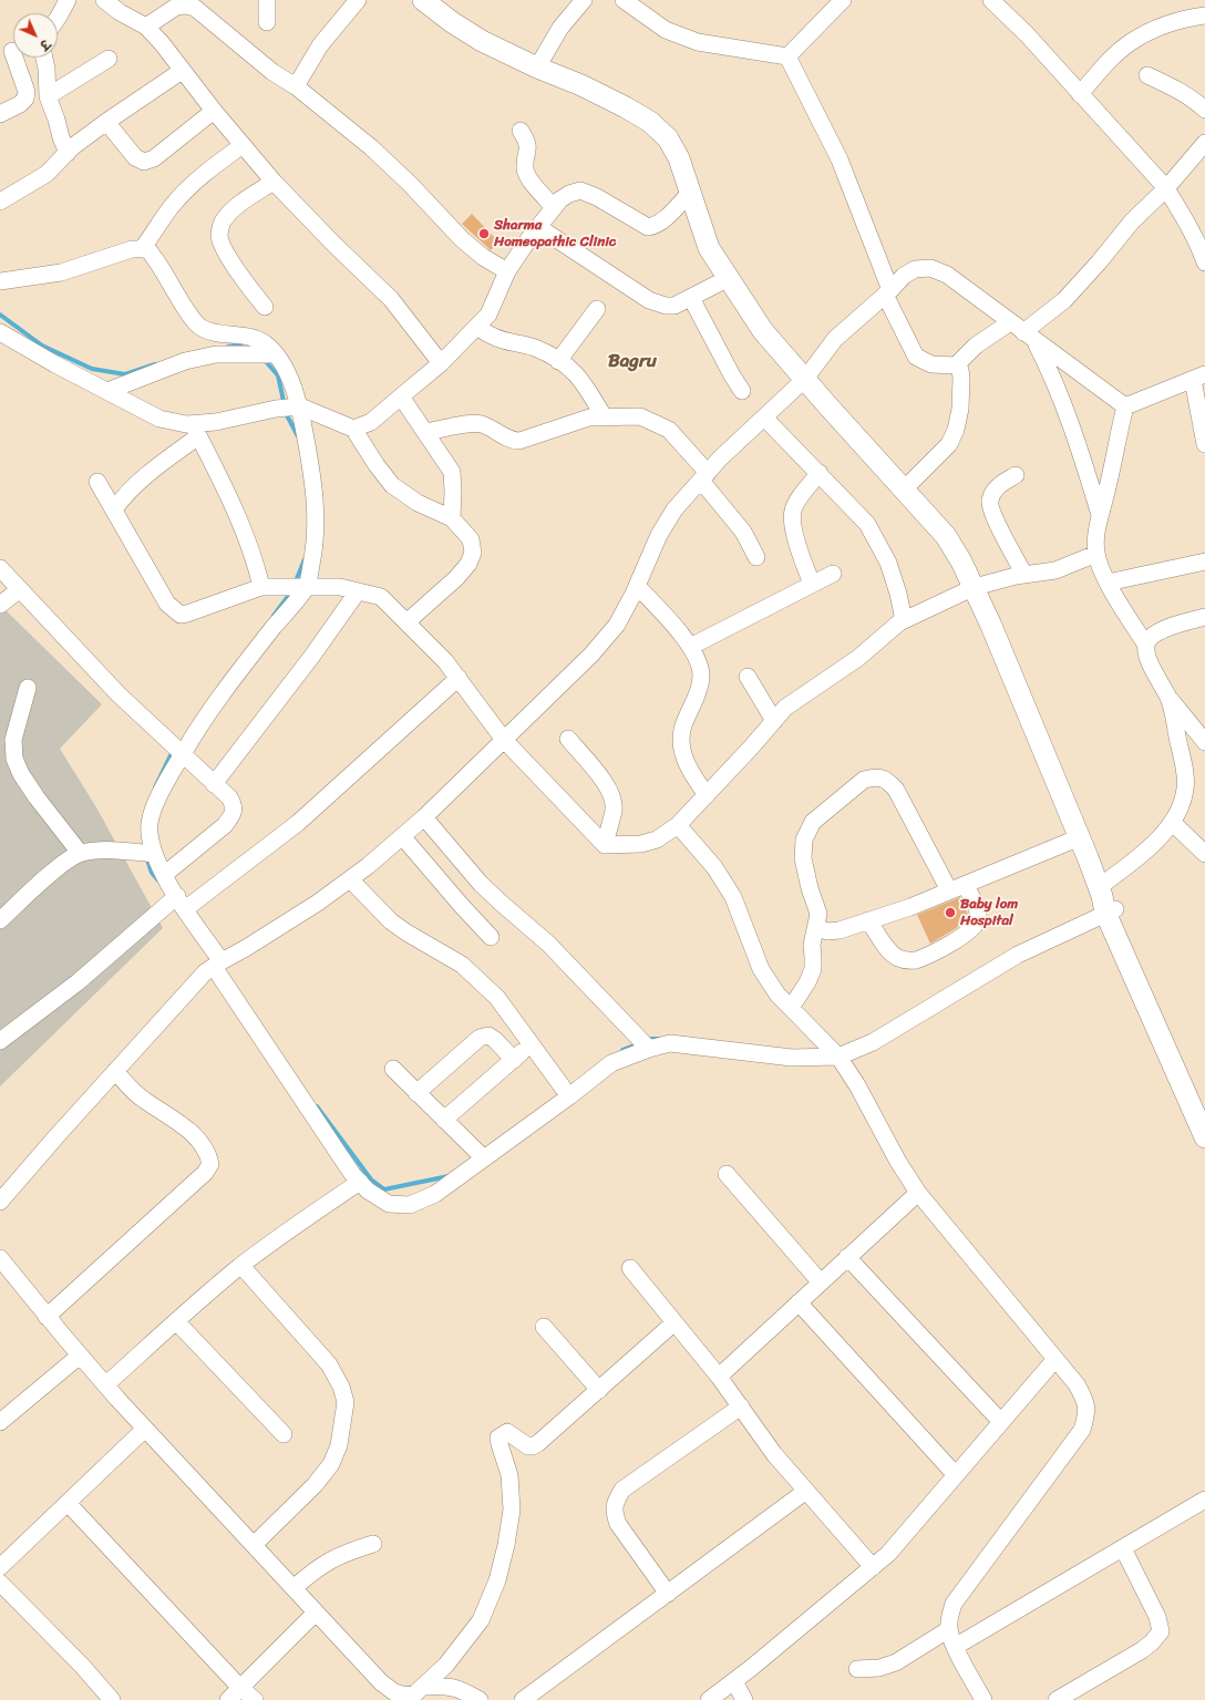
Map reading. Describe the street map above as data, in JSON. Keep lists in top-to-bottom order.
{
  "districts": ["Bagru"],
  "places": ["Sharma Homeopathic Clinic", "Baby lom Hospital"],
  "north": "bottom right"
}
